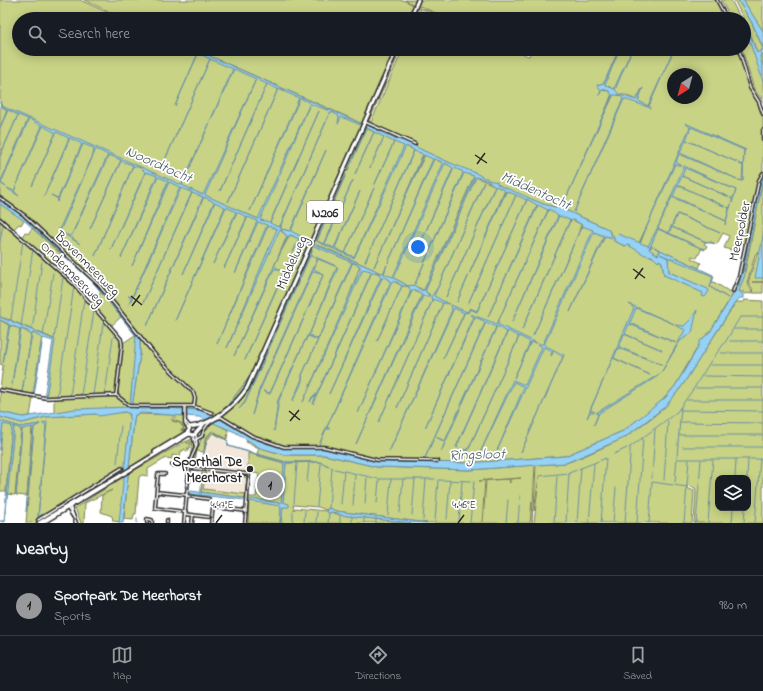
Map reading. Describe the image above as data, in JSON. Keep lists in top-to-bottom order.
{
  "streets": {
    "main road": ["N206", "Middelweg"],
    "street": ["Meerpolder", "Bovenmeerweg", "Ondermeerweg"]
  },
  "crossings": [
    ["N206", "Middelweg"]
  ],
  "water": ["Noordtocht", "Middentocht", "Ringsloot"],
  "places": ["Sporthal De Meerhorst"],
  "north": "bottom left",
  "page": {
    "search": "Search here",
    "pins": "1",
    "heading": "Nearby",
    "list": [
      {
        "mark": "1",
        "name": "Sportpark De Meerhorst",
        "note": "Sports",
        "value": "980 m"
      }
    ],
    "nav": ["Map", "Directions", "Saved"]
  },
  "coordinates": ["4.47°E", "4.46°E"]
}
